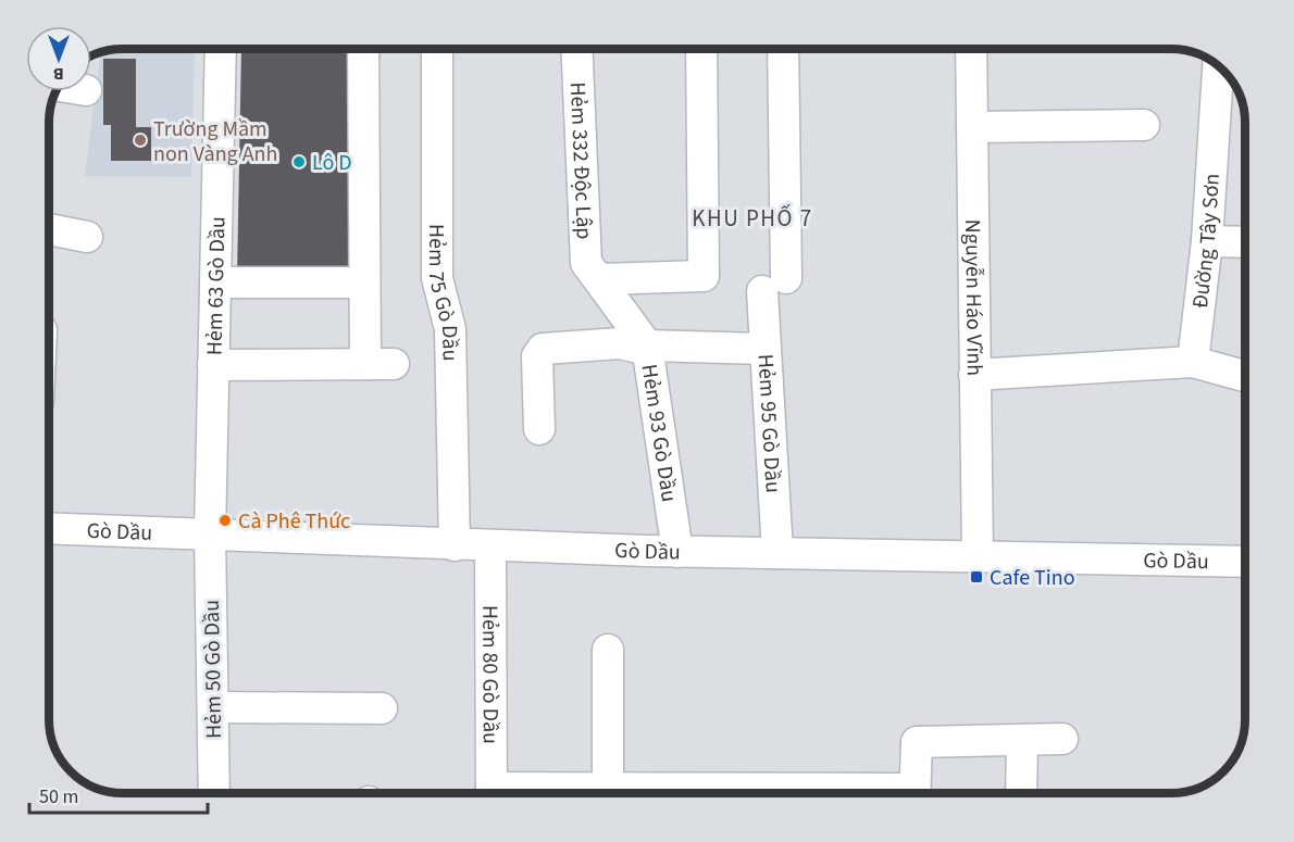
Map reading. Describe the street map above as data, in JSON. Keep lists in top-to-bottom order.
{
  "streets": {
    "street": [
      "Hẻm 332 Độc Lập",
      "Đường Tây Sơn",
      "Hẻm 63 Gò Dầu",
      "Hẻm 75 Gò Dầu",
      "Nguyễn Háo Vĩnh",
      "Hẻm 95 Gò Dầu",
      "Hẻm 93 Gò Dầu",
      "Gò Dầu",
      "Hẻm 50 Gò Dầu",
      "Hẻm 80 Gò Dầu"
    ]
  },
  "crossings": [
    ["Hẻm 332 Độc Lập", "Hẻm 93 Gò Dầu"],
    ["Hẻm 63 Gò Dầu", "Gò Dầu"],
    ["Hẻm 63 Gò Dầu", "Hẻm 50 Gò Dầu"],
    ["Hẻm 75 Gò Dầu", "Gò Dầu"],
    ["Nguyễn Háo Vĩnh", "Gò Dầu"],
    ["Hẻm 95 Gò Dầu", "Gò Dầu"],
    ["Hẻm 93 Gò Dầu", "Gò Dầu"],
    ["Gò Dầu", "Hẻm 50 Gò Dầu"],
    ["Gò Dầu", "Hẻm 80 Gò Dầu"]
  ],
  "districts": ["KHU PHỐ 7"],
  "places": {
    "other": ["Trường Mầm non Vàng Anh", "Lô D", "Cà Phê Thức"],
    "transit": ["Cafe Tino"]
  },
  "scale_bar": "50 m",
  "north": "bottom"
}
